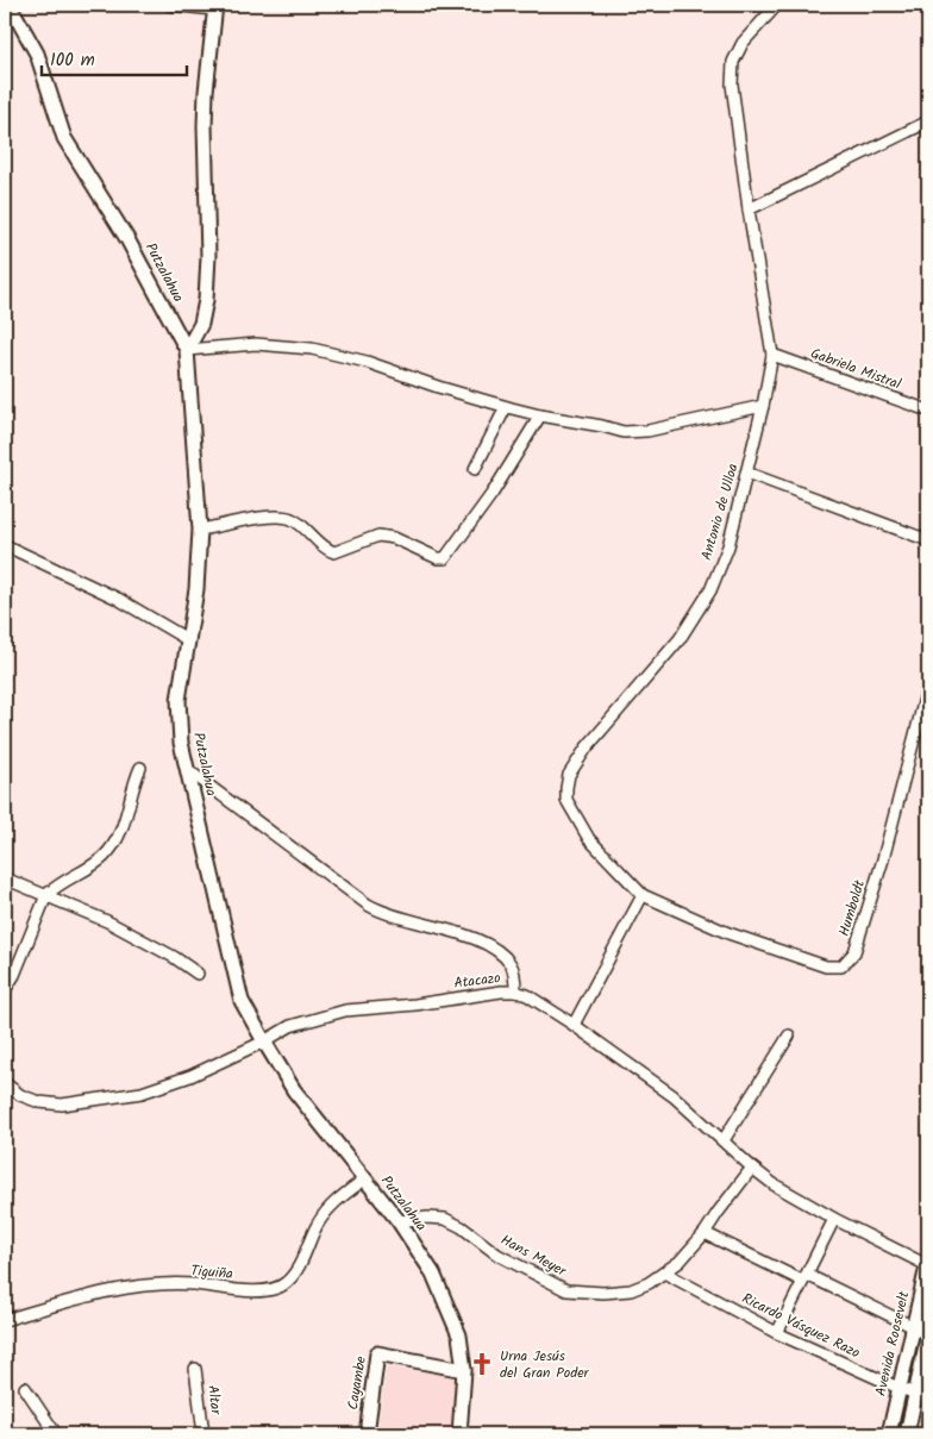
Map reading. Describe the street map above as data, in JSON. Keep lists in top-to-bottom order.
{
  "streets": {
    "street": [
      "Putzalahua",
      "Gabriela Mistral",
      "Antonio de Ulloa",
      "Humboldt",
      "Atacazo",
      "Hans Meyer",
      "Tiguiña",
      "Ricardo Vásquez Razo",
      "Avenida Roosevelt",
      "Cayambe",
      "Altar"
    ]
  },
  "crossings": [
    ["Putzalahua", "Atacazo"],
    ["Putzalahua", "Hans Meyer"],
    ["Putzalahua", "Tiguiña"],
    ["Putzalahua", "Cayambe"],
    ["Gabriela Mistral", "Antonio de Ulloa"],
    ["Antonio de Ulloa", "Humboldt"],
    ["Atacazo", "Hans Meyer"],
    ["Atacazo", "Avenida Roosevelt"],
    ["Hans Meyer", "Ricardo Vásquez Razo"],
    ["Ricardo Vásquez Razo", "Avenida Roosevelt"]
  ],
  "places": {
    "church": ["Urna Jesús del Gran Poder"]
  },
  "scale_bar": "100 m"
}
